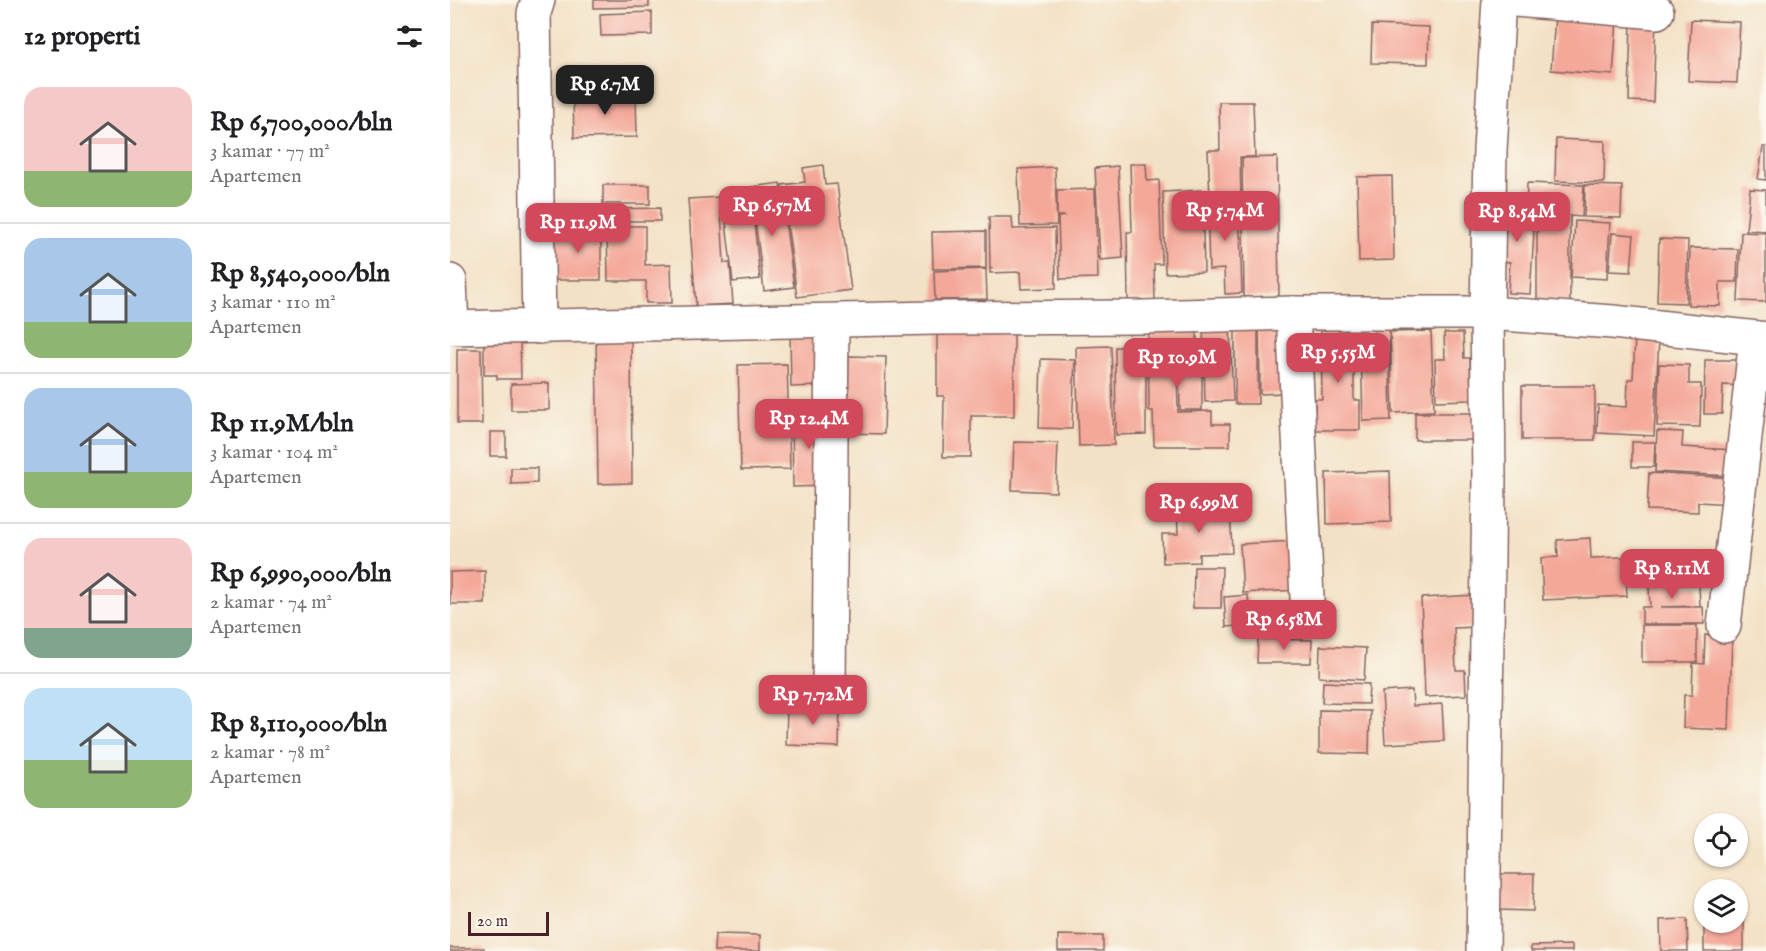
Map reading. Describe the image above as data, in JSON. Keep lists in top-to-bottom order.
{
  "scale_bar": "20 m",
  "page": {
    "heading": "12 properti",
    "price": [
      "Rp 6.7M",
      "Rp 6.57M",
      "Rp 5.74M",
      "Rp 8.54M",
      "Rp 11.9M",
      "Rp 5.55M",
      "Rp 10.9M",
      "Rp 12.4M",
      "Rp 6.99M",
      "Rp 8.11M",
      "Rp 6.58M",
      "Rp 7.72M"
    ],
    "list": [
      {
        "name": "Rp 6,700,000/bln",
        "note": "3 kamar · 77 m² · Apartemen"
      },
      {
        "name": "Rp 8,540,000/bln",
        "note": "3 kamar · 110 m² · Apartemen"
      },
      {
        "name": "Rp 11.9M/bln",
        "note": "3 kamar · 104 m² · Apartemen"
      },
      {
        "name": "Rp 6,990,000/bln",
        "note": "2 kamar · 74 m² · Apartemen"
      },
      {
        "name": "Rp 8,110,000/bln",
        "note": "2 kamar · 78 m² · Apartemen"
      }
    ],
    "scale": "20 m"
  }
}
